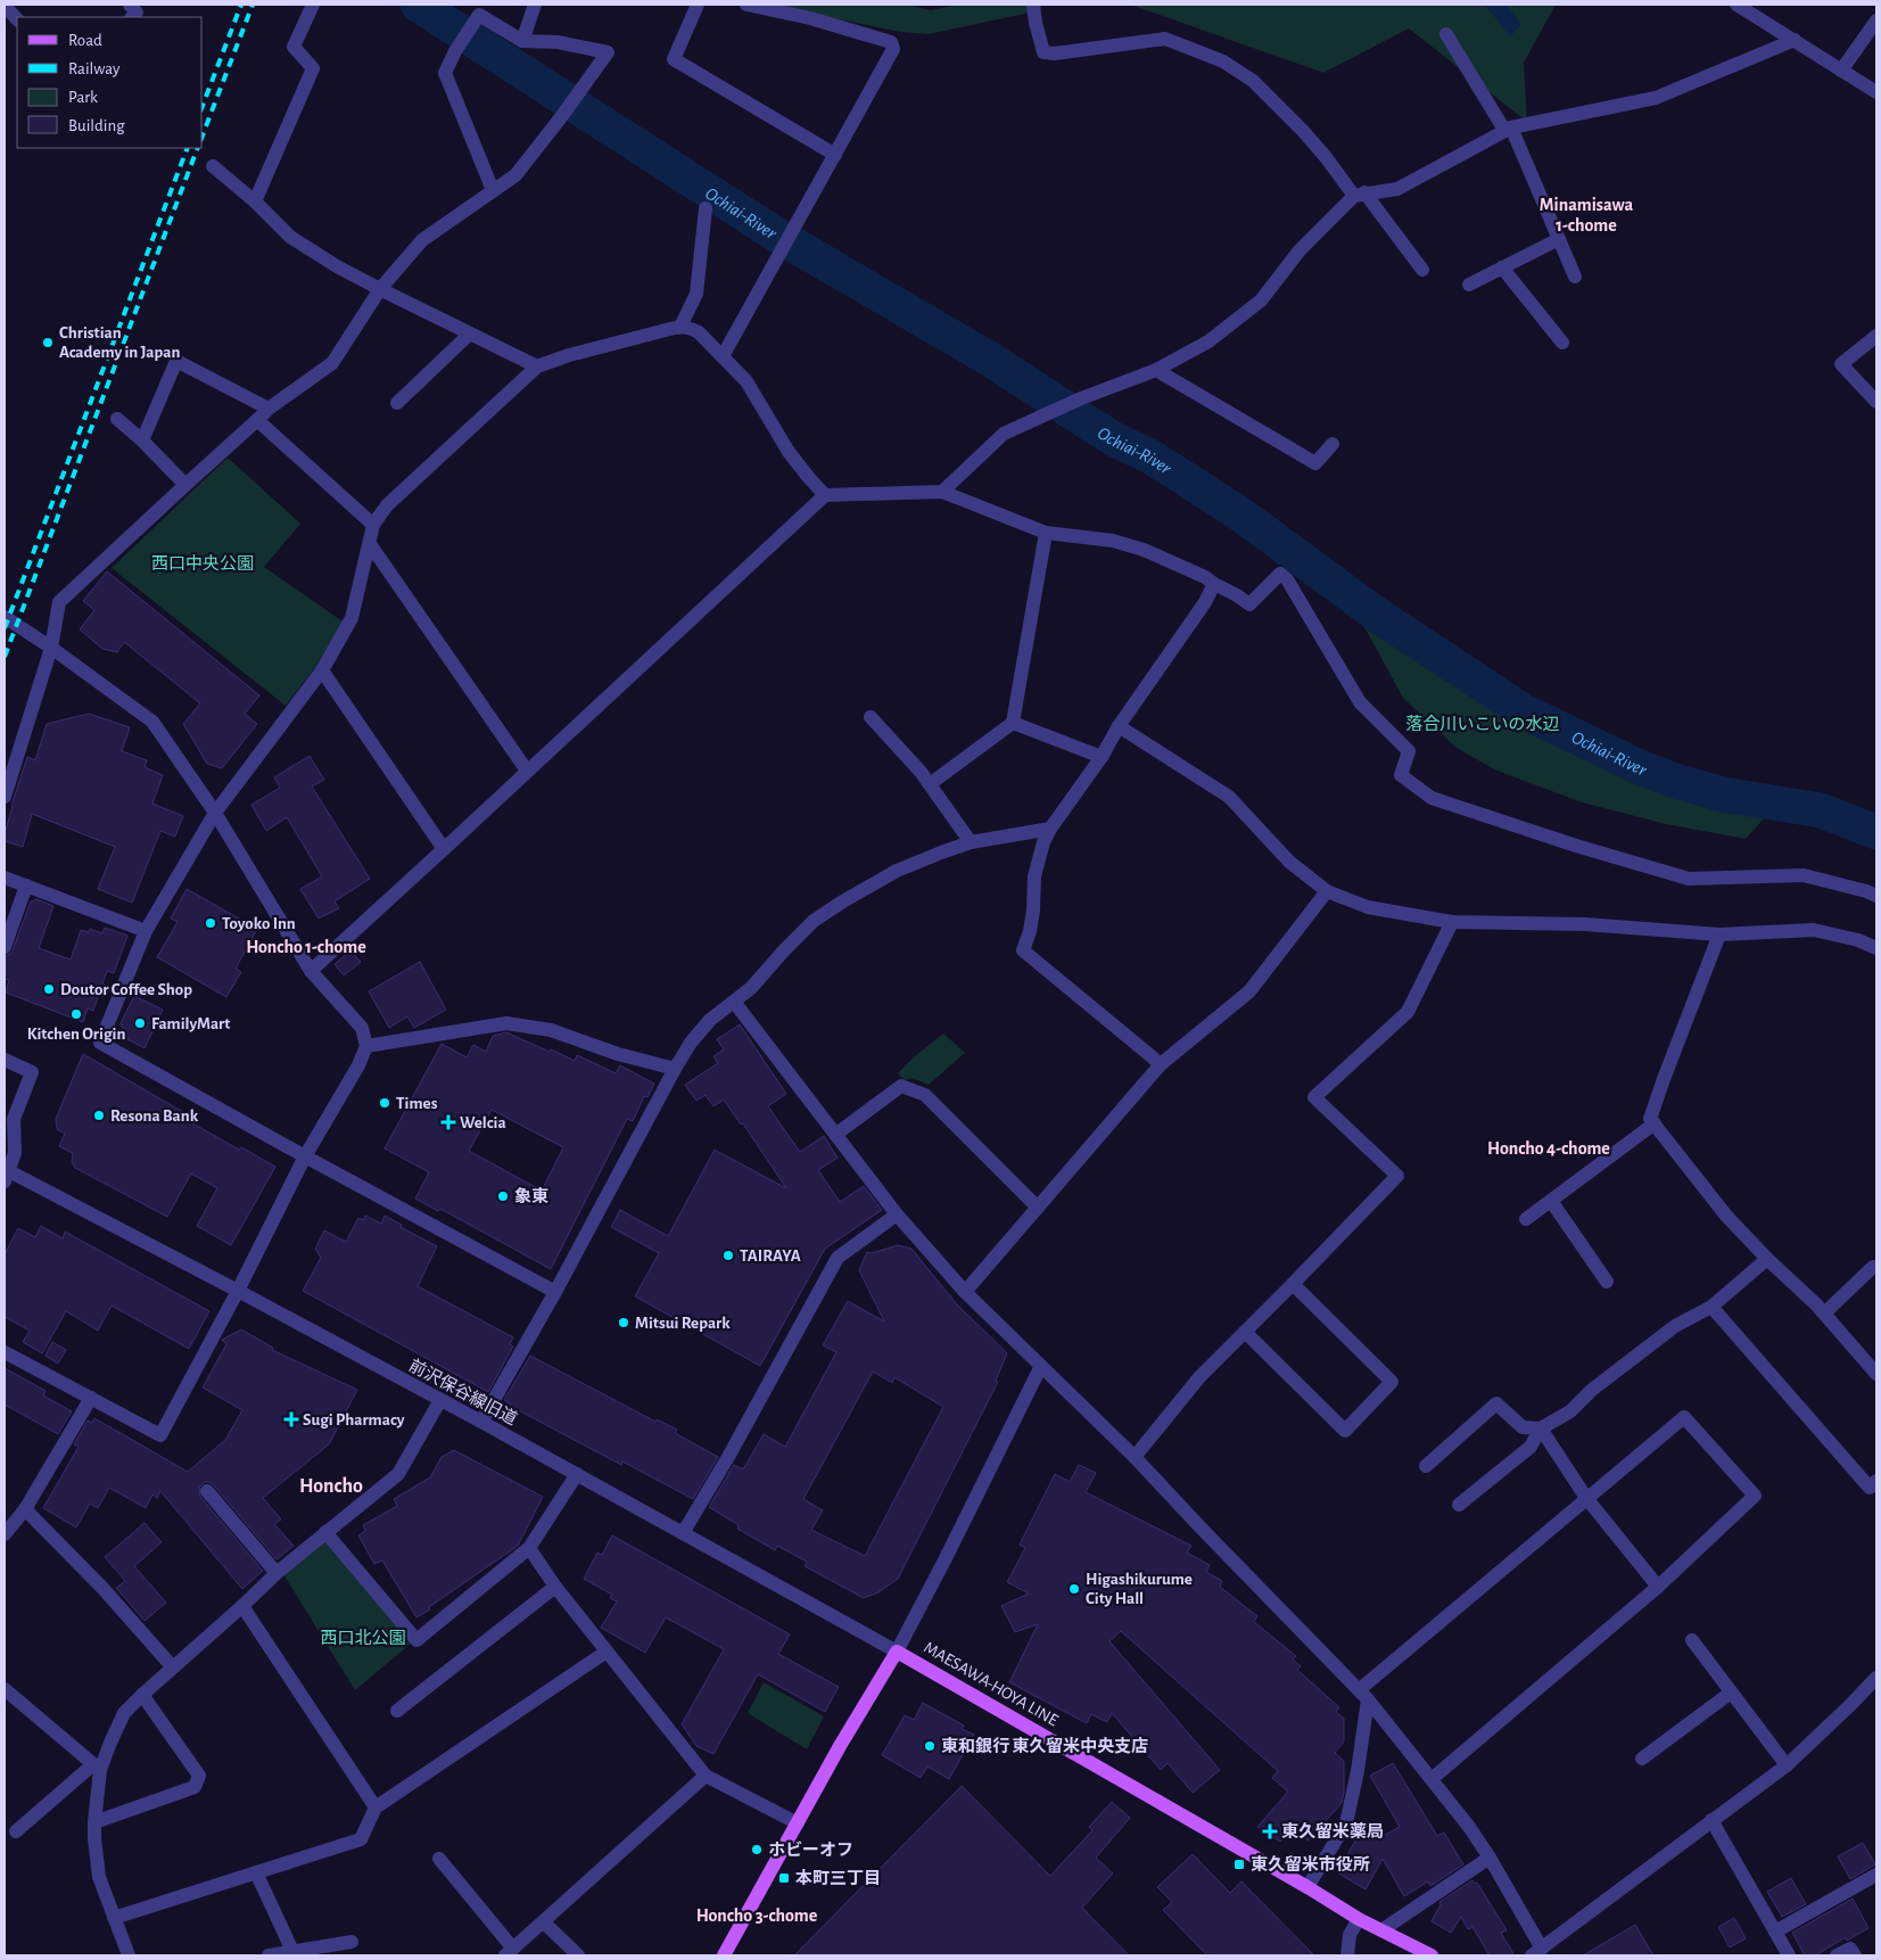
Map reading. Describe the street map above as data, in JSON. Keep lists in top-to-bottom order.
{
  "streets": {
    "main road": ["MAESAWA-HOYA LINE"],
    "street": ["前沢保谷線旧道"]
  },
  "crossings": [
    ["前沢保谷線旧道", "MAESAWA-HOYA LINE"]
  ],
  "districts": [
    "Minamisawa 1-chome",
    "Honcho 1-chome",
    "Honcho 4-chome",
    "Honcho",
    "Honcho 3-chome"
  ],
  "water": ["Ochiai-River"],
  "parks": ["西口中央公園", "落合川いこいの水辺", "西口北公園"],
  "places": {
    "other": [
      "Christian Academy in Japan",
      "Toyoko Inn",
      "Doutor Coffee Shop",
      "Kitchen Origin",
      "FamilyMart",
      "Times",
      "Resona Bank",
      "象東",
      "TAIRAYA",
      "Mitsui Repark",
      "Higashikurume City Hall",
      "東和銀行 東久留米中央支店",
      "ホビーオフ"
    ],
    "health": ["Welcia", "Sugi Pharmacy", "東久留米薬局"],
    "transit": ["東久留米市役所", "本町三丁目"]
  },
  "legend": [
    "Road",
    "Railway",
    "Park",
    "Building"
  ]
}
